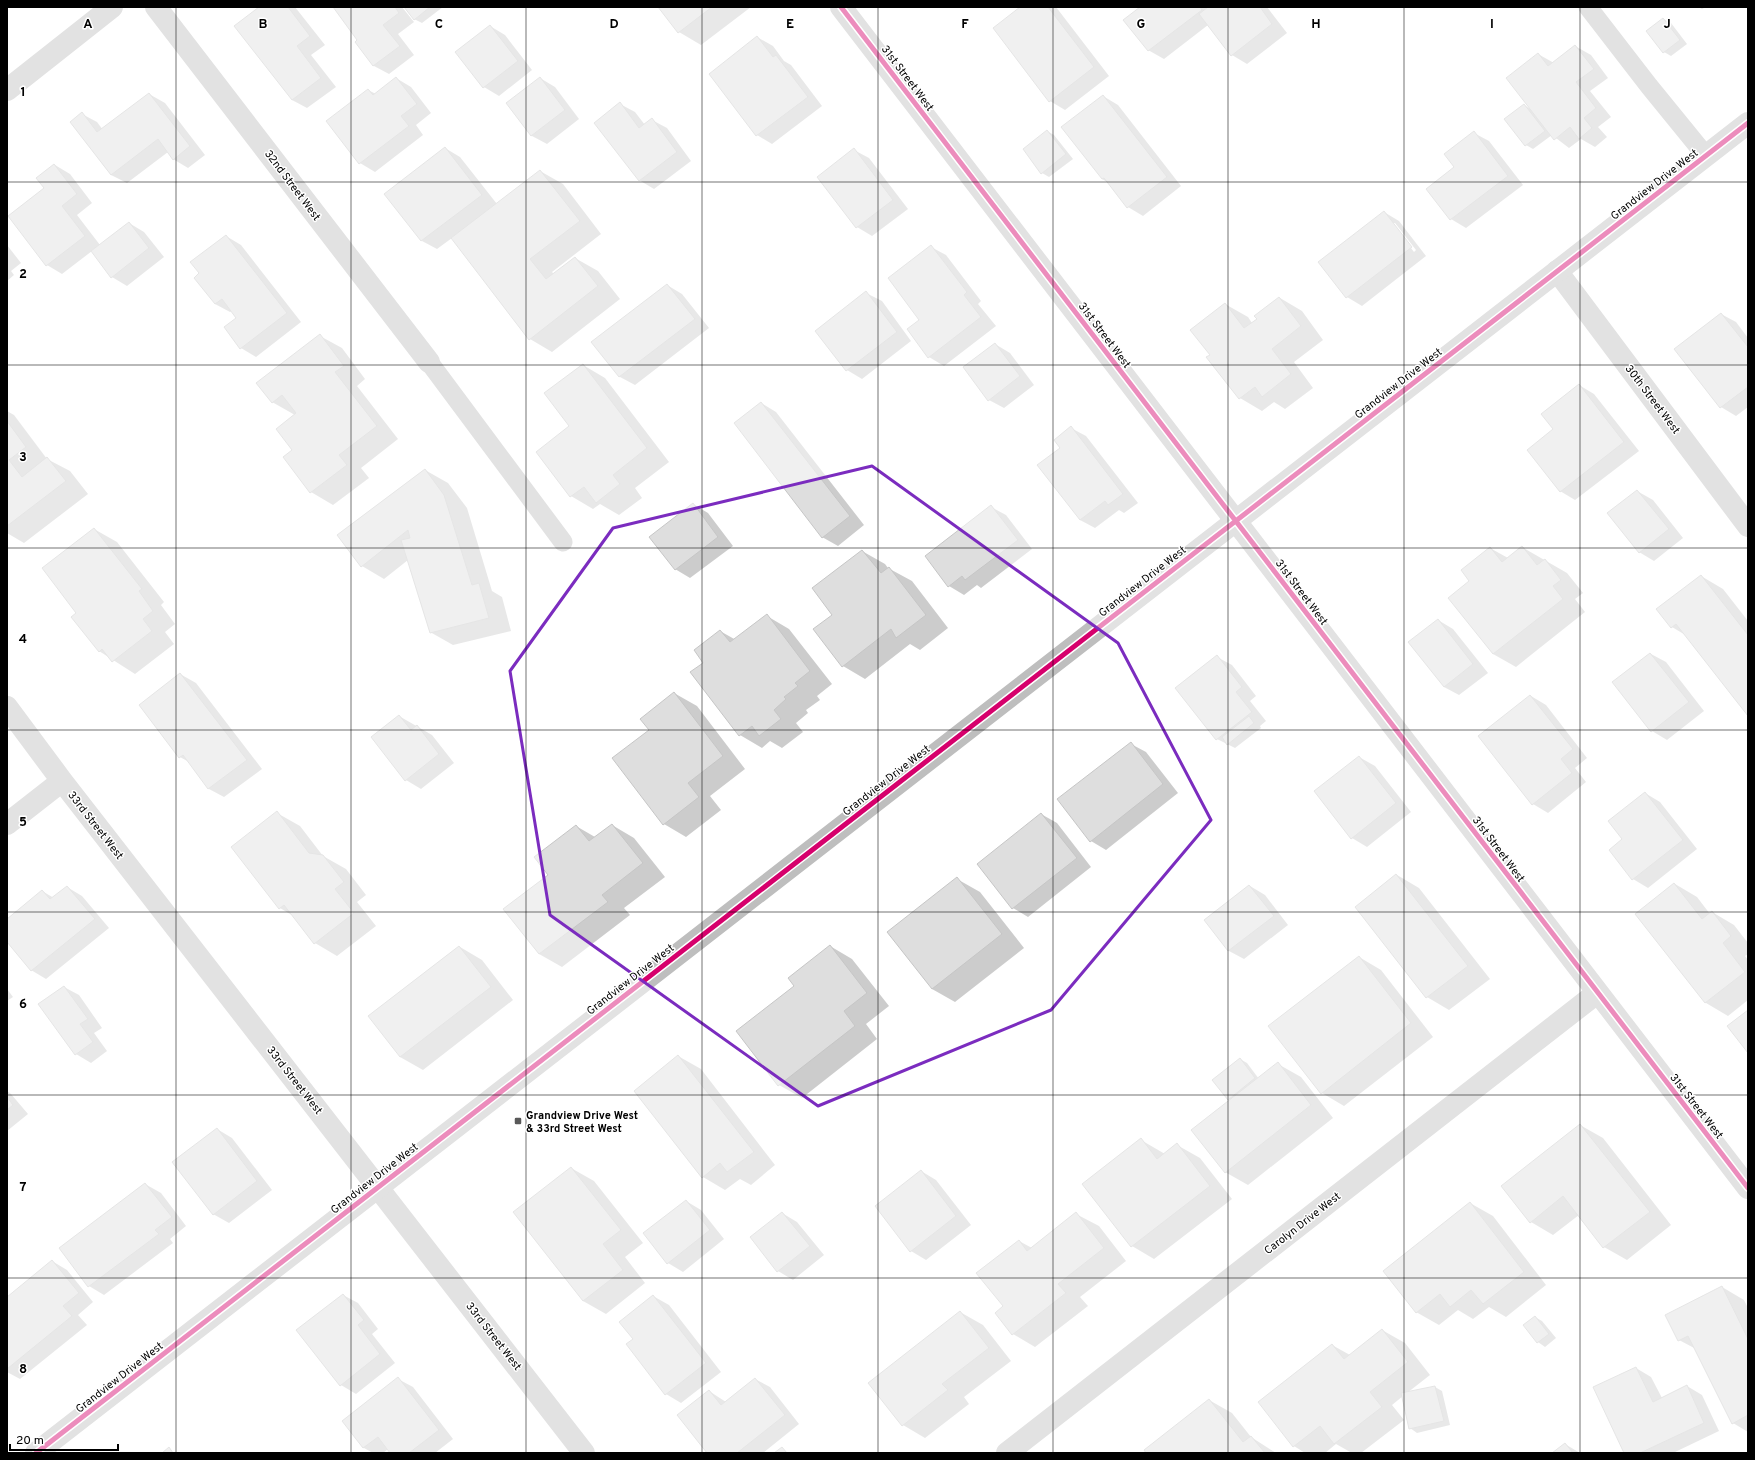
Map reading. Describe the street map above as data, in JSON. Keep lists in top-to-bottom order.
{
  "streets": {
    "street": [
      "31st Street West",
      "Grandview Drive West",
      "32nd Street West",
      "30th Street West",
      "33rd Street West",
      "Carolyn Drive West"
    ]
  },
  "crossings": [
    ["31st Street West", "Grandview Drive West"],
    ["31st Street West", "Carolyn Drive West"],
    ["Grandview Drive West", "30th Street West"],
    ["Grandview Drive West", "33rd Street West"]
  ],
  "places": {
    "transit": ["Grandview Drive West & 33rd Street West"]
  },
  "scale_bar": "20 m",
  "grid": {
    "columns": [
      "A",
      "B",
      "C",
      "D",
      "E",
      "F",
      "G",
      "H",
      "I",
      "J"
    ],
    "rows": [
      "1",
      "2",
      "3",
      "4",
      "5",
      "6",
      "7",
      "8"
    ]
  }
}
